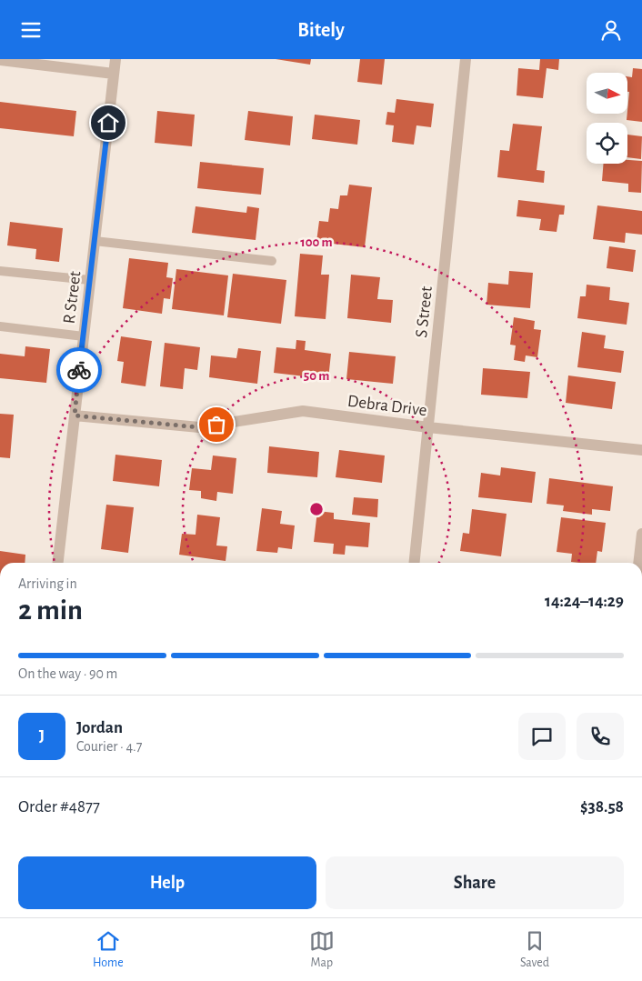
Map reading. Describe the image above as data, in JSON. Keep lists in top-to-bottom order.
{
  "streets": {
    "street": ["R Street", "S Street", "Debra Drive"]
  },
  "crossings": [
    ["R Street", "Debra Drive"],
    ["S Street", "Debra Drive"]
  ],
  "north": "right",
  "page": {
    "header": "Bitely",
    "heading": ["2 min", "Arriving in", "14:24–14:29"],
    "panel": [
      "Jordan",
      "Courier · 4.7",
      "Order #4877",
      "$38.58"
    ],
    "bar": "On the way · 90 m",
    "round": "J",
    "buttons": ["Help", "Share"],
    "tabs": ["Home", "Map", "Saved"]
  },
  "rings": ["100 m", "50 m"]
}
